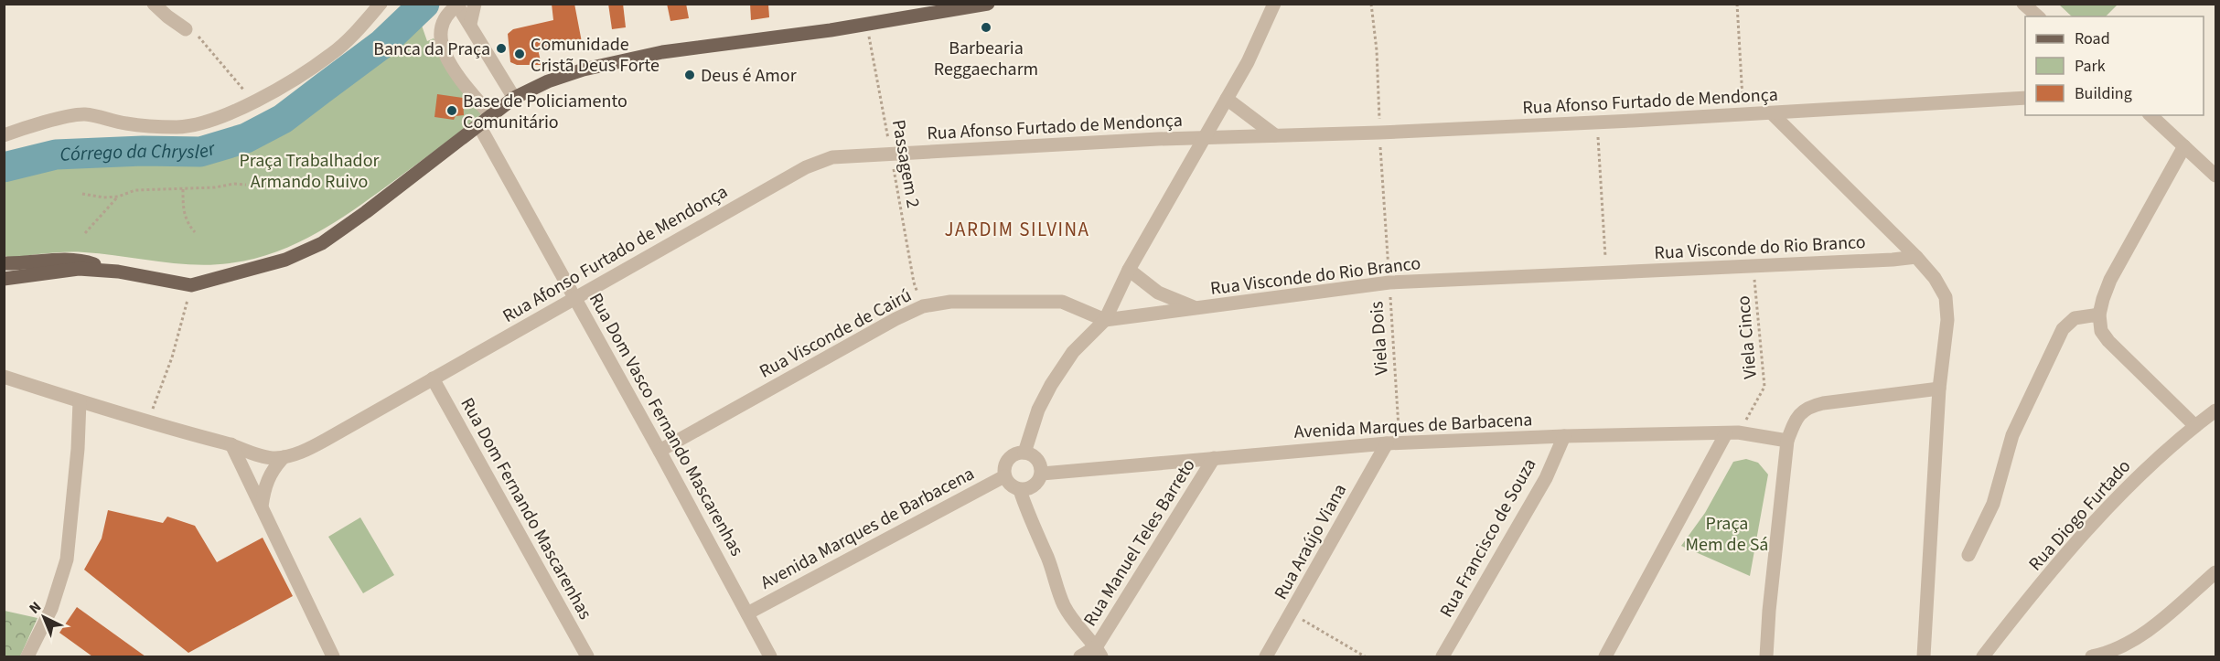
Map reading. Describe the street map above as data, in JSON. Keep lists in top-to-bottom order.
{
  "streets": {
    "street": [
      "Rua Afonso Furtado de Mendonça",
      "Rua Visconde do Rio Branco",
      "Rua Visconde de Cairú",
      "Rua Dom Vasco Fernando Mascarenhas",
      "Avenida Marques de Barbacena",
      "Rua Dom Fernando Mascarenhas",
      "Rua Diogo Furtado",
      "Rua Francisco de Souza",
      "Rua Araújo Viana",
      "Rua Manuel Teles Barreto"
    ],
    "path": ["Passagem 2", "Viela Cinco", "Viela Dois"]
  },
  "crossings": [
    ["Rua Afonso Furtado de Mendonça", "Passagem 2"],
    ["Rua Afonso Furtado de Mendonça", "Viela Dois"],
    ["Rua Afonso Furtado de Mendonça", "Rua Dom Vasco Fernando Mascarenhas"],
    ["Rua Afonso Furtado de Mendonça", "Rua Dom Fernando Mascarenhas"],
    ["Passagem 2", "Rua Visconde de Cairú"],
    ["Rua Visconde do Rio Branco", "Rua Visconde de Cairú"],
    ["Rua Visconde do Rio Branco", "Viela Cinco"],
    ["Rua Visconde do Rio Branco", "Viela Dois"],
    ["Rua Visconde de Cairú", "Rua Dom Vasco Fernando Mascarenhas"],
    ["Viela Cinco", "Avenida Marques de Barbacena"],
    ["Viela Dois", "Avenida Marques de Barbacena"],
    ["Viela Dois", "Rua Araújo Viana"],
    ["Rua Dom Vasco Fernando Mascarenhas", "Avenida Marques de Barbacena"],
    ["Avenida Marques de Barbacena", "Rua Francisco de Souza"],
    ["Avenida Marques de Barbacena", "Rua Araújo Viana"],
    ["Avenida Marques de Barbacena", "Rua Manuel Teles Barreto"]
  ],
  "districts": ["JARDIM SILVINA"],
  "water": ["Córrego da Chrysler"],
  "parks": ["Praça Trabalhador Armando Ruivo", "Praça Mem de Sá"],
  "places": [
    "Barbearia Reggaecharm",
    "Banca da Praça",
    "Comunidade Cristã Deus Forte",
    "Deus é Amor",
    "Base de Policiamento Comunitário"
  ],
  "legend": ["Road", "Park", "Building"],
  "north": "top left"
}
